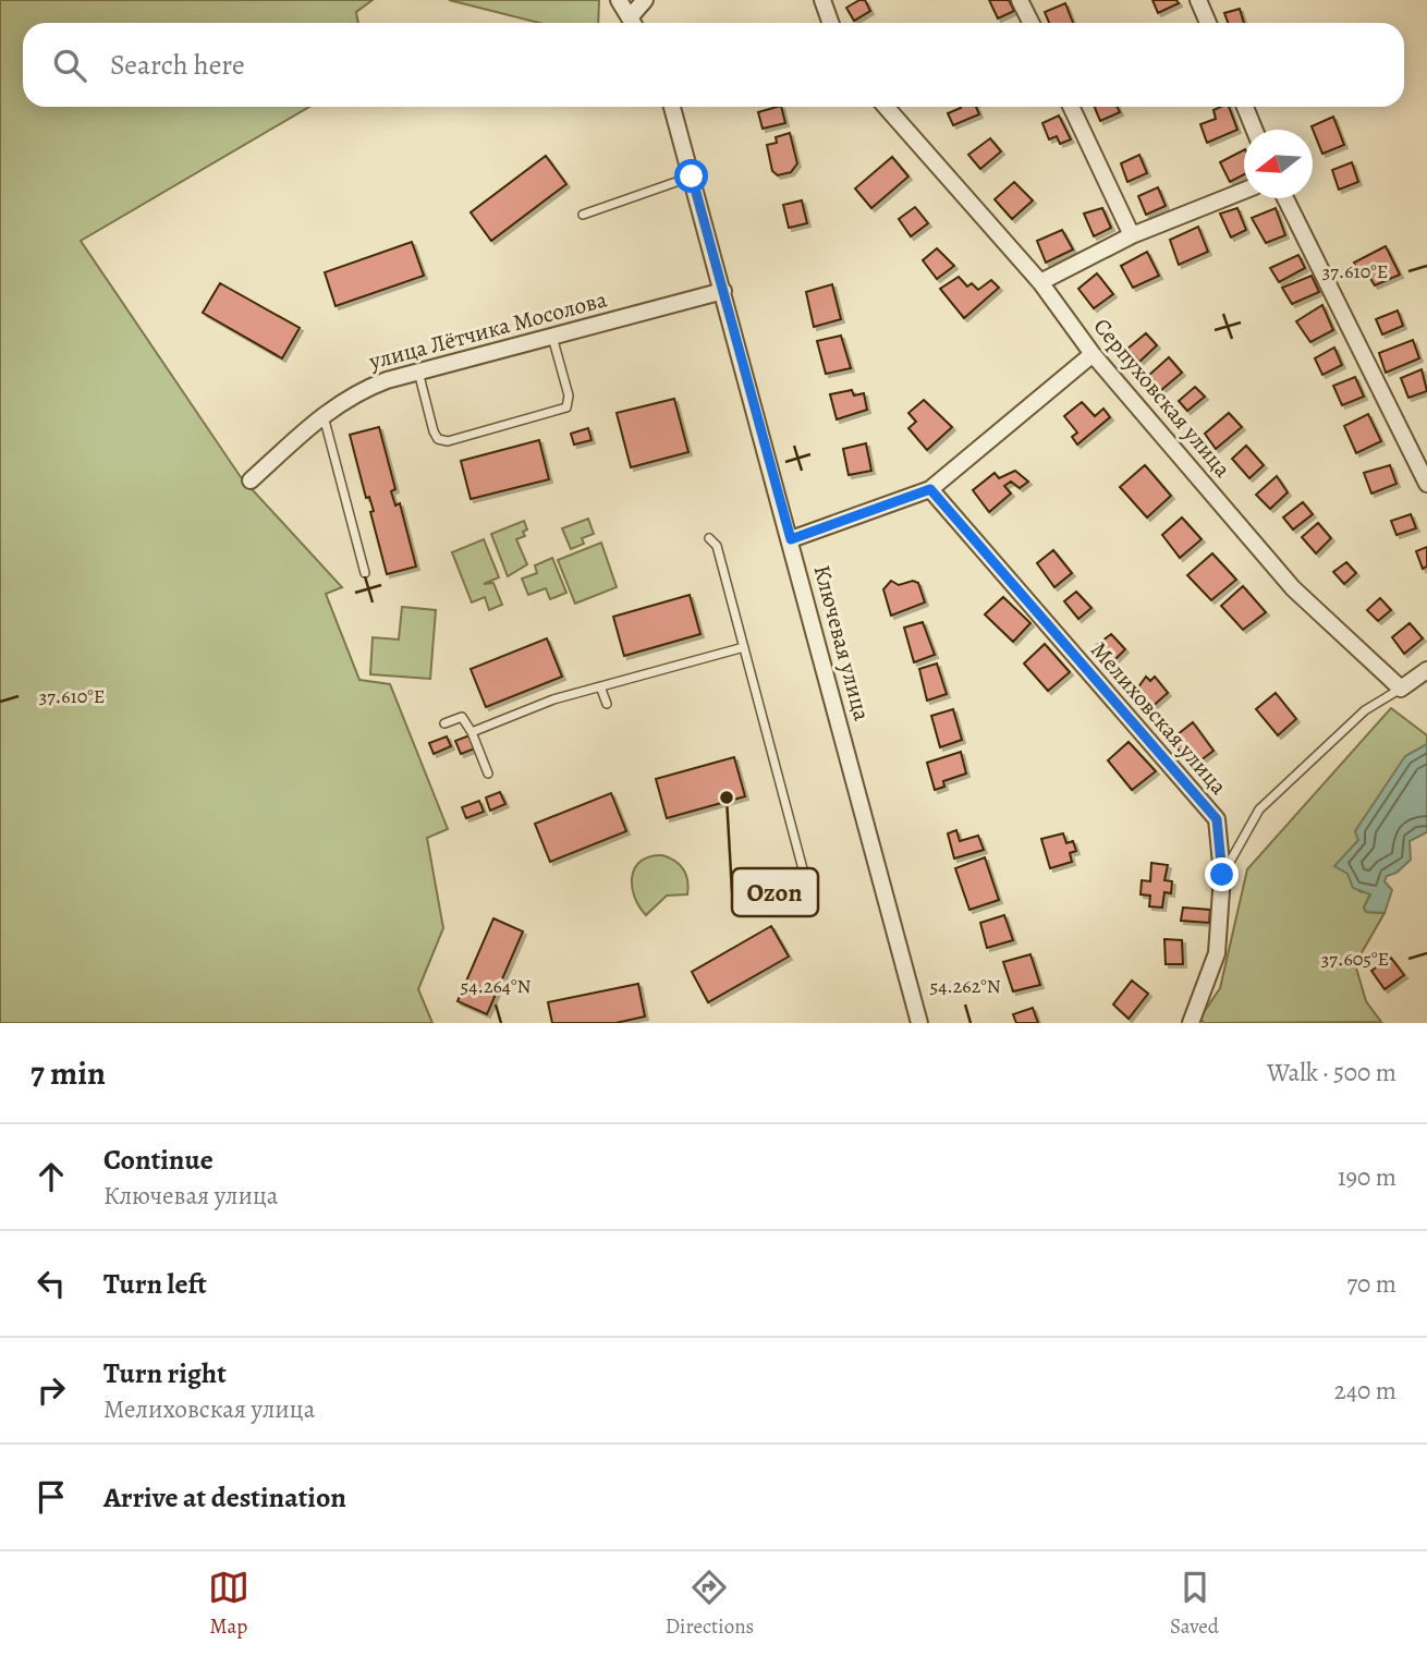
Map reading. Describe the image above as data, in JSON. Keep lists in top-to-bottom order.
{
  "streets": {
    "street": [
      "улица Лётчика Мосолова",
      "Серпуховская улица",
      "Ключевая улица",
      "Мелиховская улица"
    ]
  },
  "crossings": [
    ["улица Лётчика Мосолова", "Ключевая улица"]
  ],
  "places": ["Ozon"],
  "north": "left",
  "page": {
    "search": "Search here",
    "heading": ["7 min", "Walk · 500 m"],
    "list": [
      ["Continue", "Ключевая улица", "190 m"],
      ["Turn left", "70 m"],
      ["Turn right", "Мелиховская улица", "240 m"],
      "Arrive at destination"
    ],
    "nav": ["Map", "Directions", "Saved"]
  },
  "coordinates": [
    "37.610°E",
    "37.605°E",
    "54.264°N",
    "54.262°N"
  ]
}
